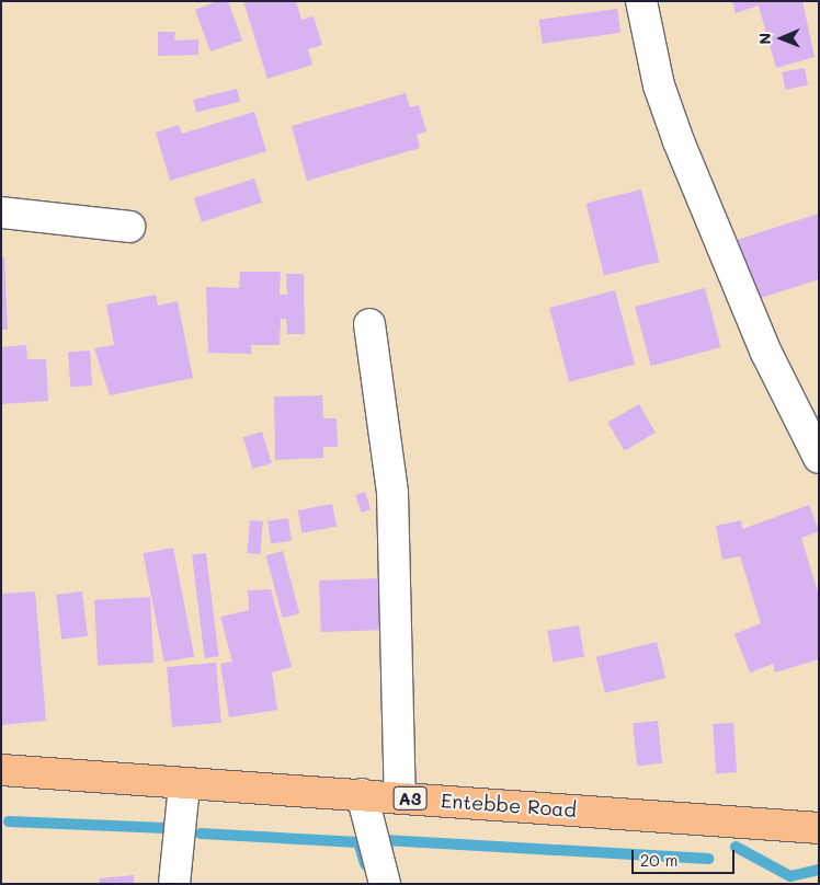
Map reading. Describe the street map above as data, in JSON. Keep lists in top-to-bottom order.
{
  "streets": {
    "main road": ["A3", "Entebbe Road"]
  },
  "scale_bar": "20 m",
  "north": "left"
}
